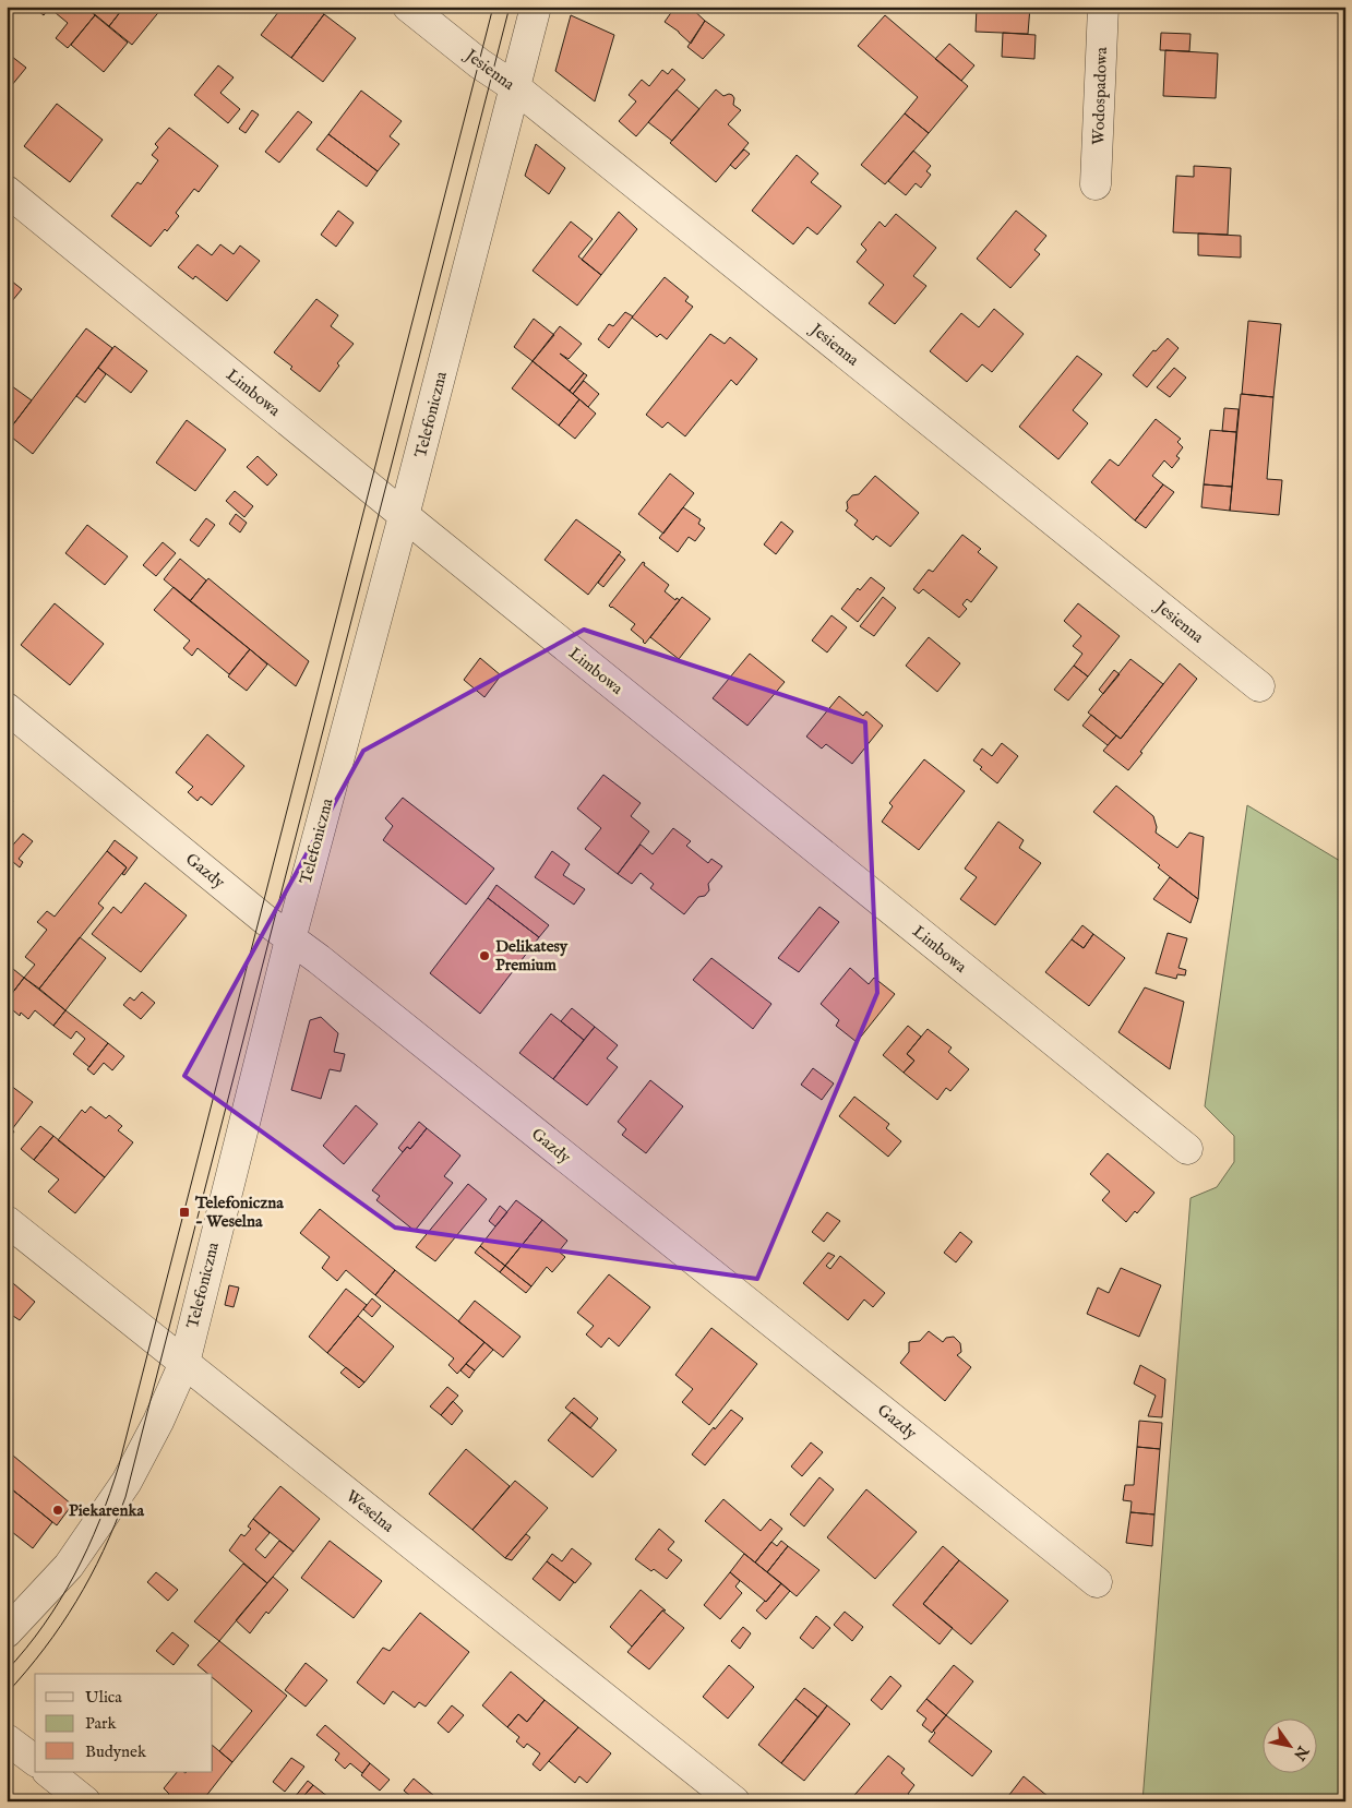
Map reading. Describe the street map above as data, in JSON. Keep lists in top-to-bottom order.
{
  "streets": {
    "street": [
      "Jesienna",
      "Wodospadowa",
      "Limbowa",
      "Telefoniczna",
      "Gazdy",
      "Weselna"
    ]
  },
  "crossings": [
    ["Jesienna", "Telefoniczna"],
    ["Limbowa", "Telefoniczna"],
    ["Telefoniczna", "Gazdy"],
    ["Telefoniczna", "Weselna"]
  ],
  "places": {
    "other": ["Delikatesy Premium", "Piekarenka"],
    "transit": ["Telefoniczna - Weselna"]
  },
  "legend": ["Ulica", "Park", "Budynek"],
  "north": "bottom right"
}
